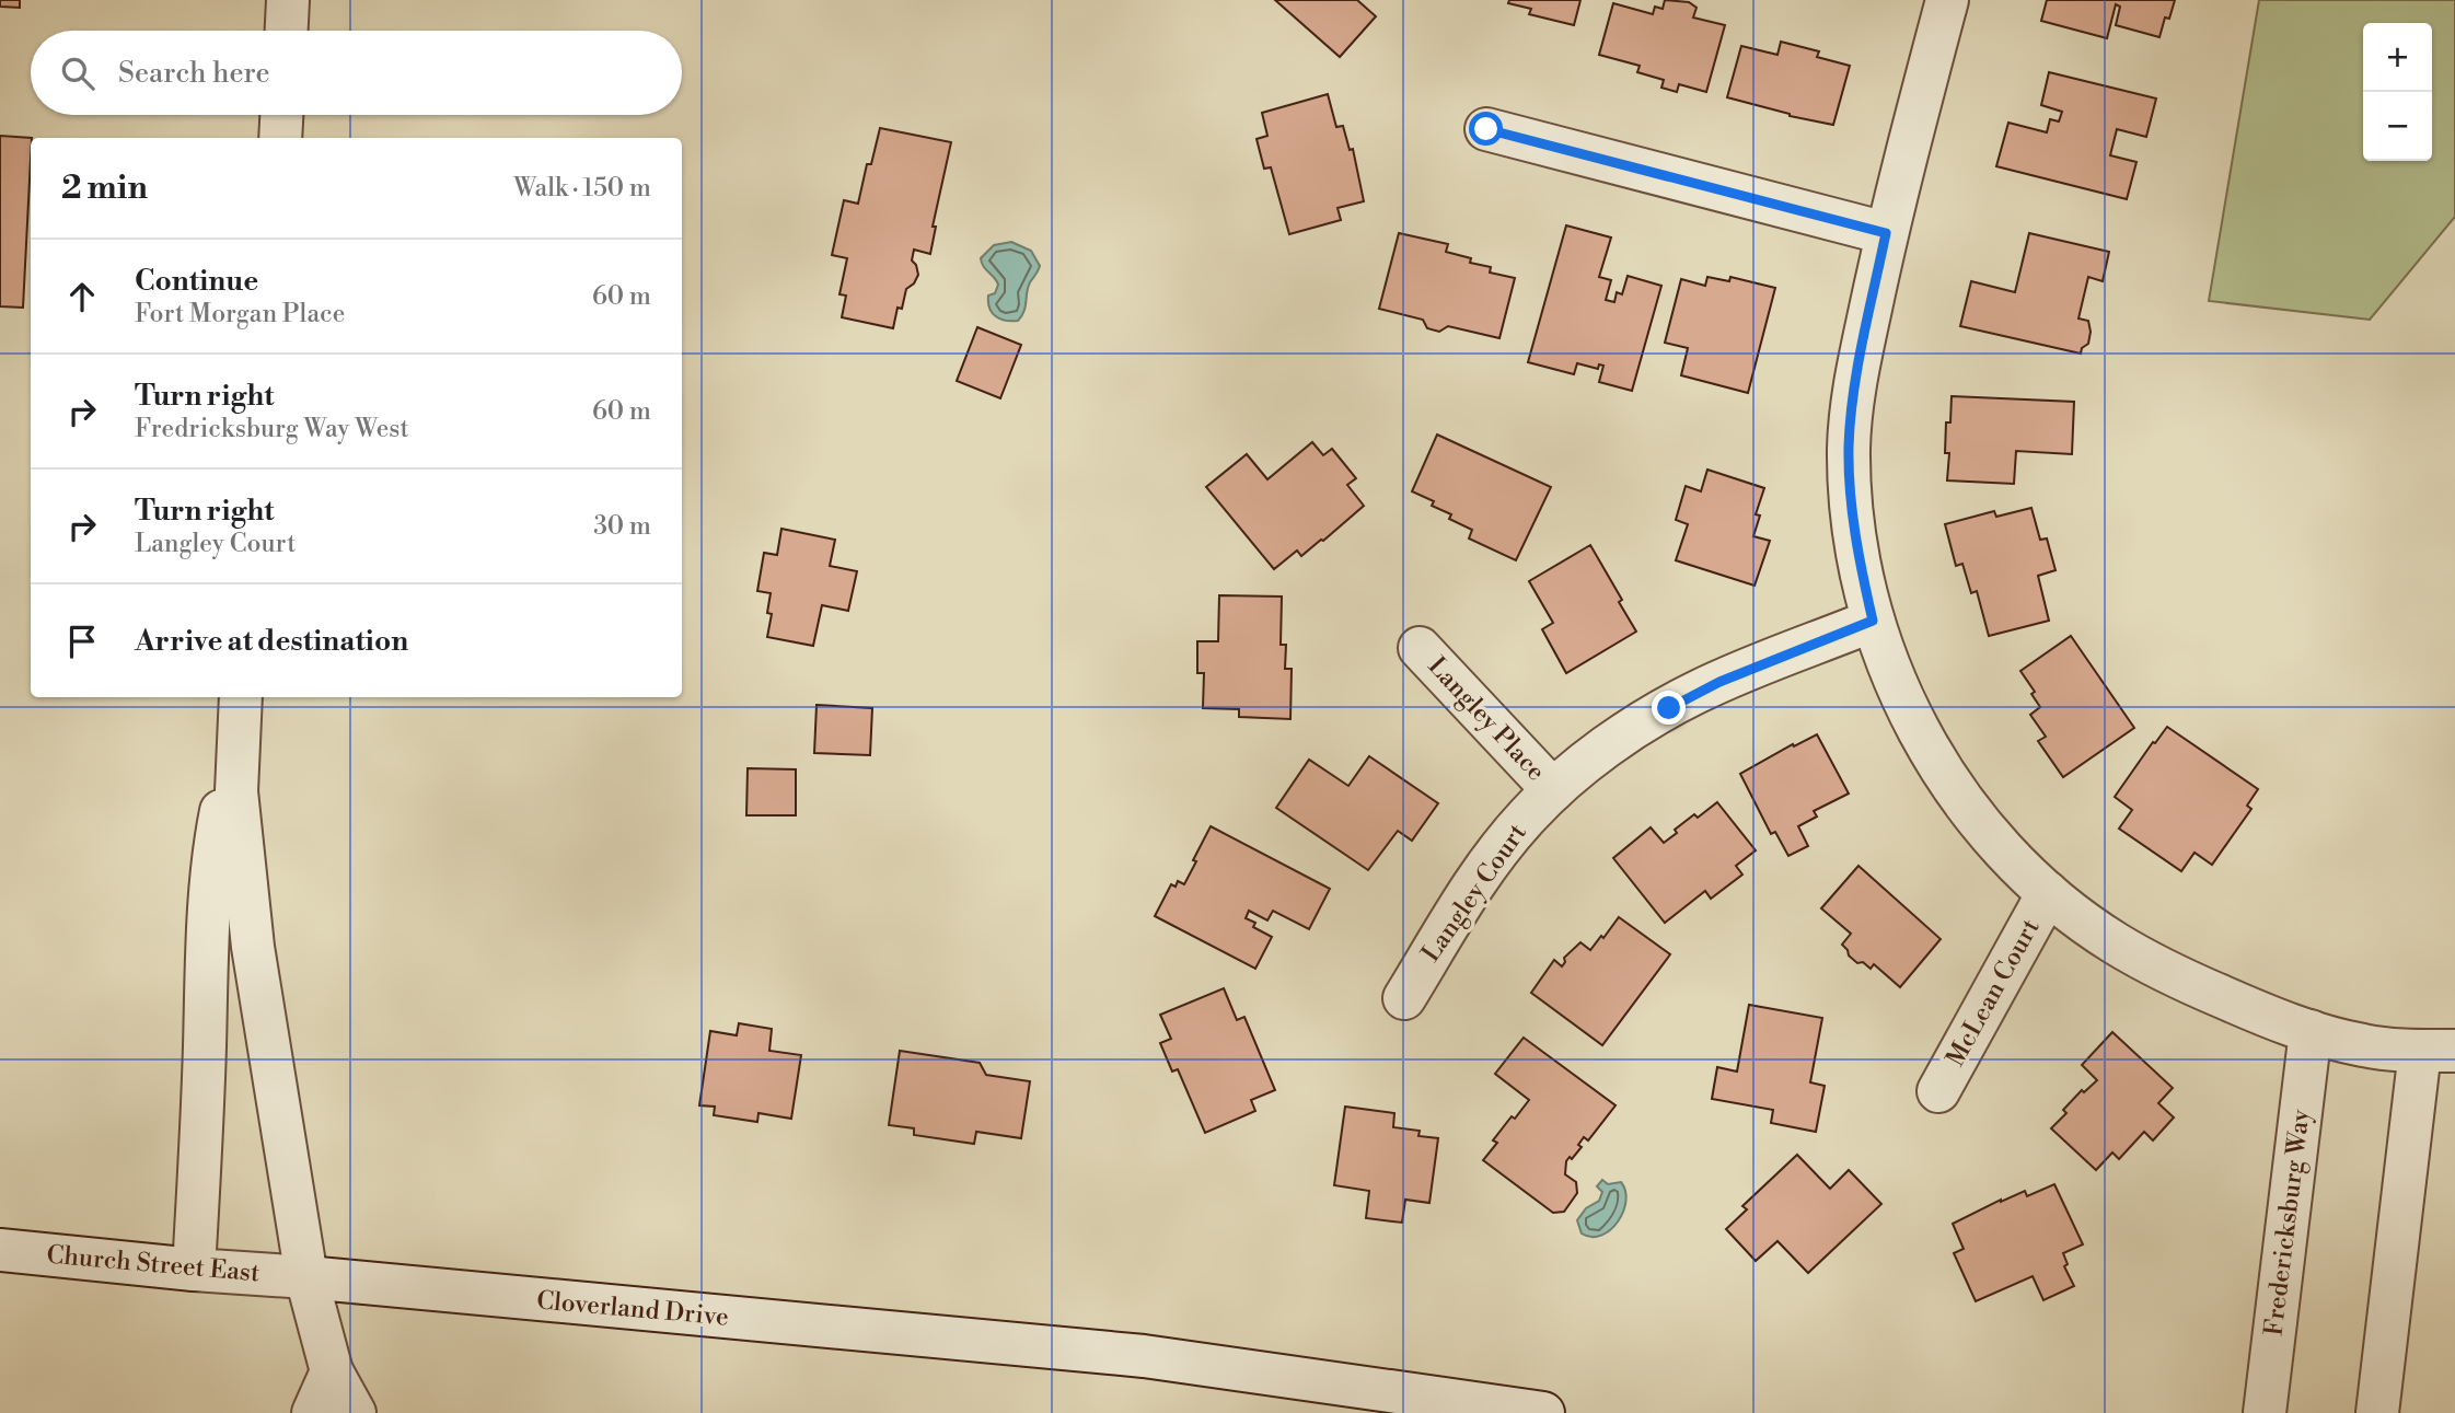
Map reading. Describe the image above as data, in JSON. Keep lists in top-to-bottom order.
{
  "streets": {
    "street": [
      "Langley Place",
      "Langley Court",
      "McLean Court",
      "Fredericksburg Way",
      "Church Street East",
      "Cloverland Drive"
    ]
  },
  "crossings": [
    ["Langley Place", "Langley Court"],
    ["Church Street East", "Cloverland Drive"]
  ],
  "page": {
    "map_buttons": ["+", "−"],
    "search": "Search here",
    "heading": ["2 min", "Walk · 150 m"],
    "list": [
      ["Continue", "Fort Morgan Place", "60 m"],
      ["Turn right", "Fredricksburg Way West", "60 m"],
      ["Turn right", "Langley Court", "30 m"],
      "Arrive at destination"
    ]
  }
}
